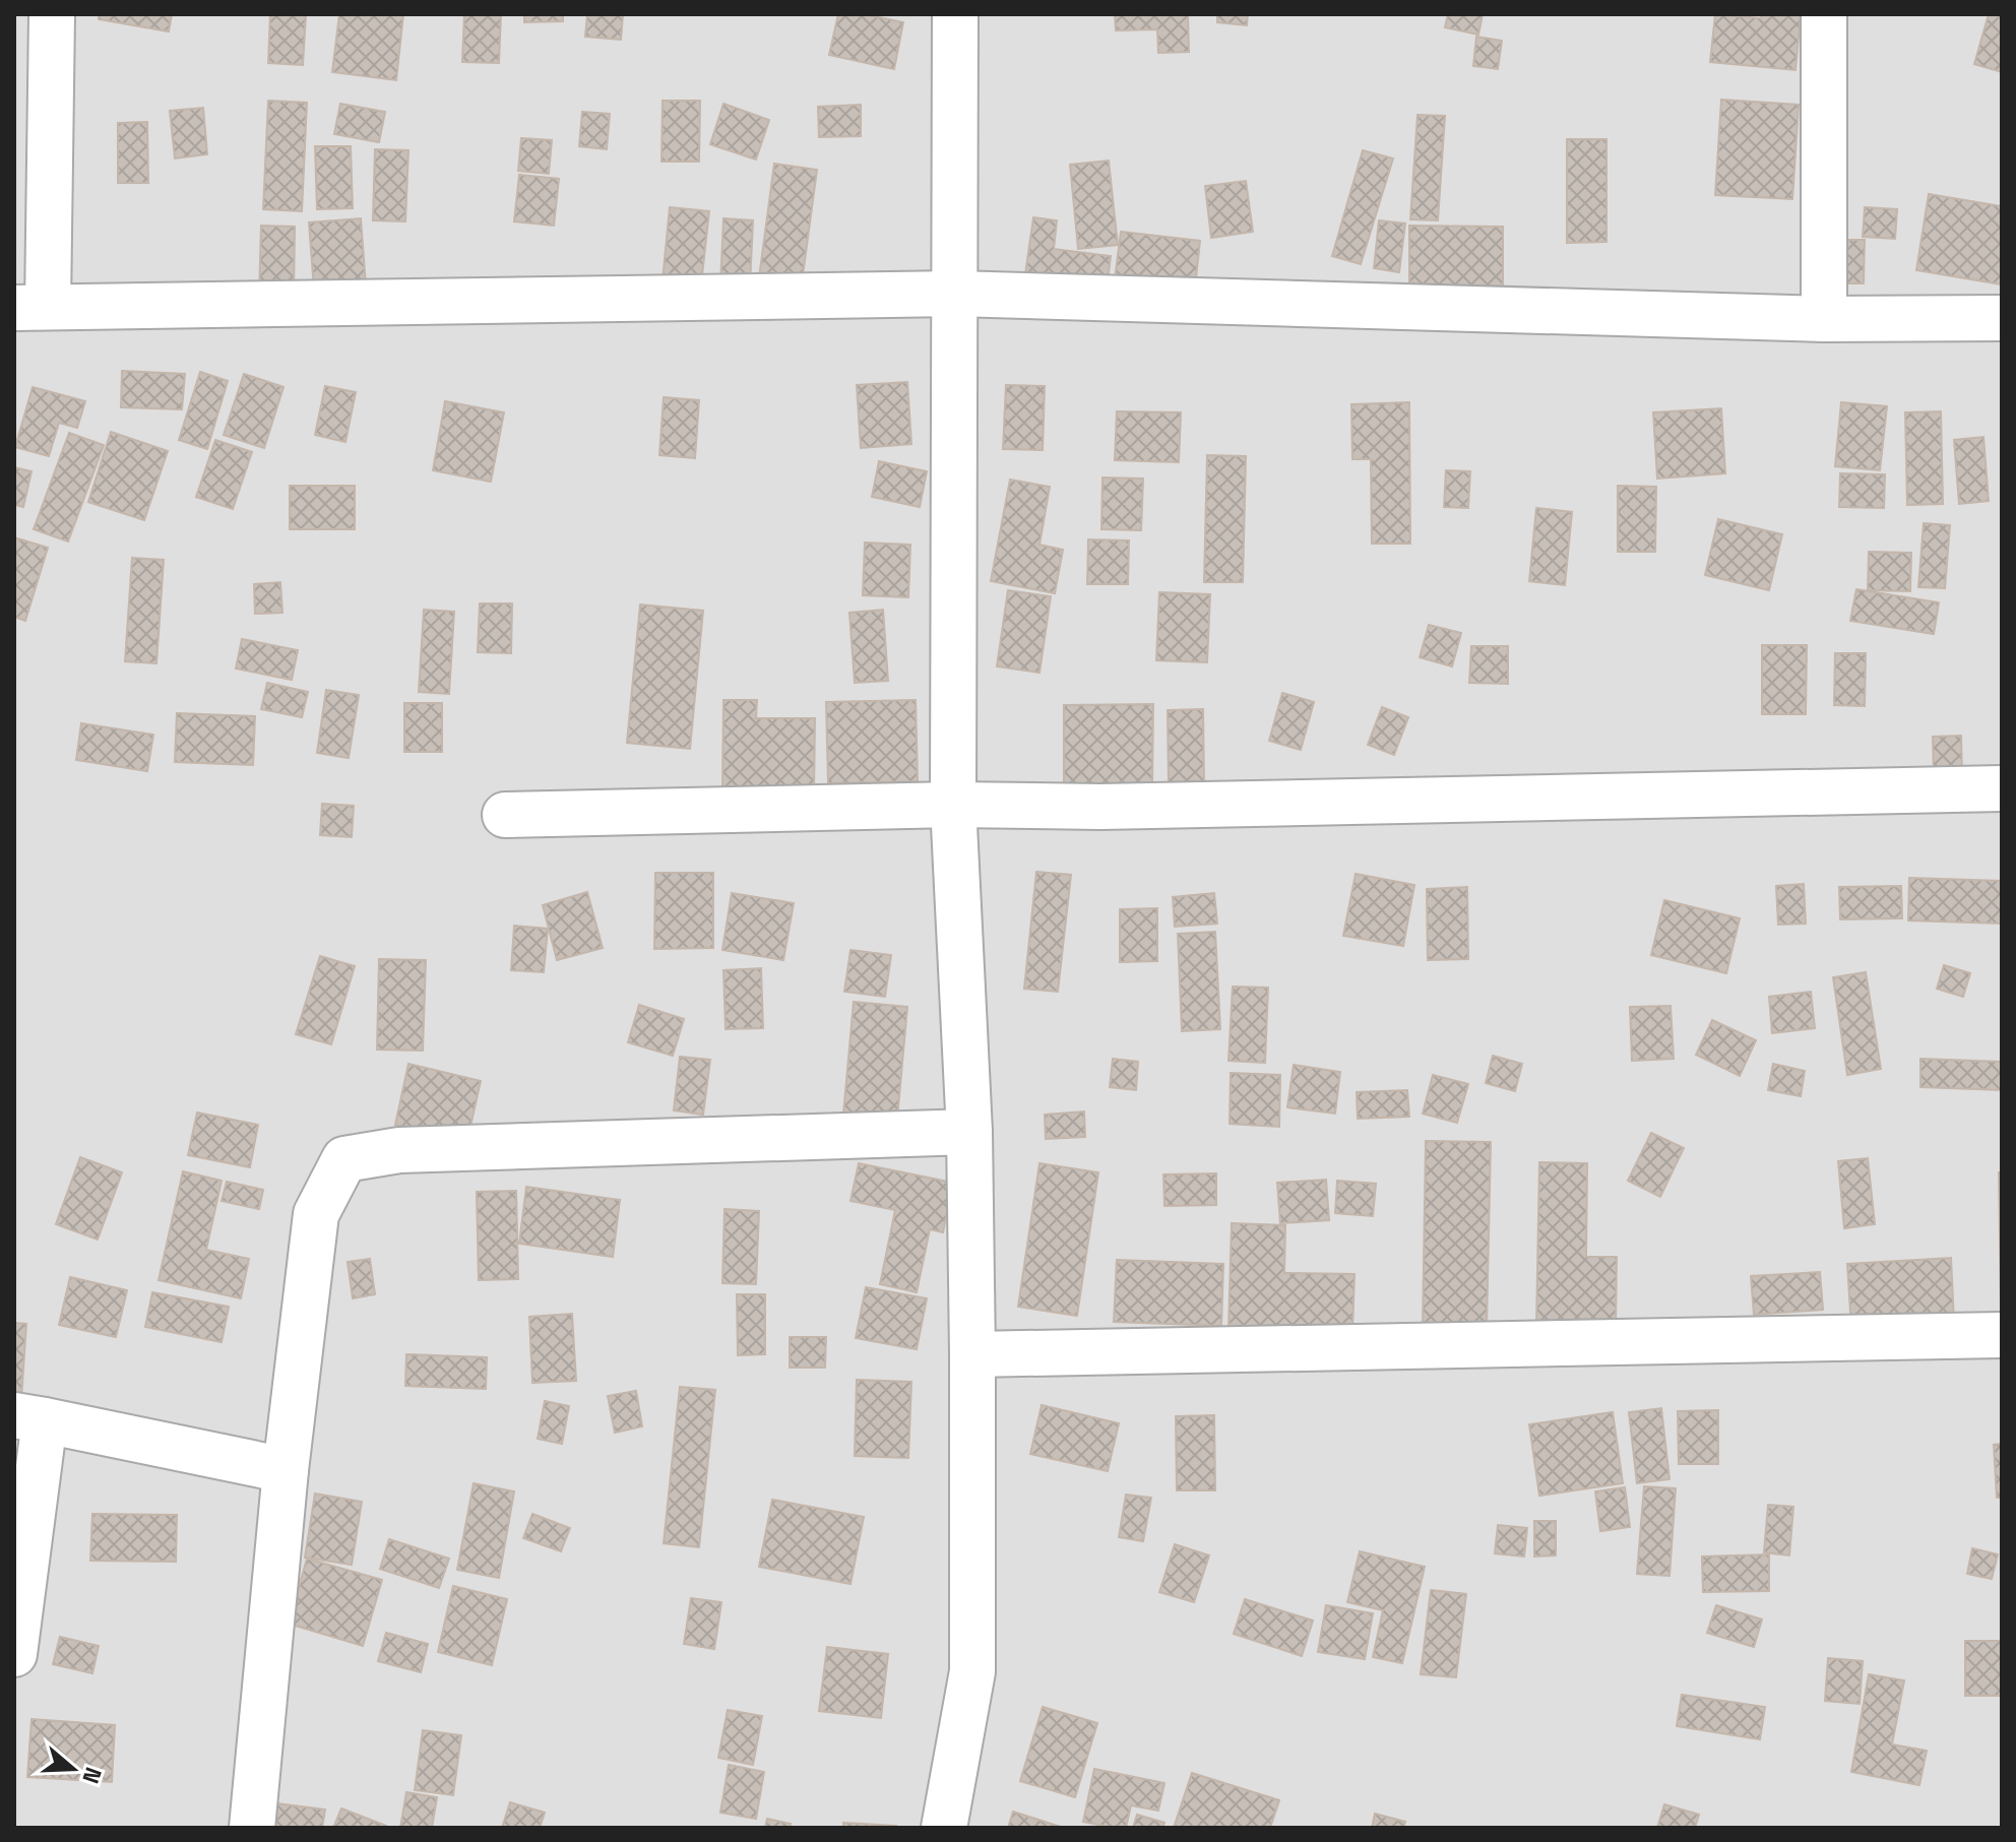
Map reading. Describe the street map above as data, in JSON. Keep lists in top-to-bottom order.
{
  "north": "right"
}
